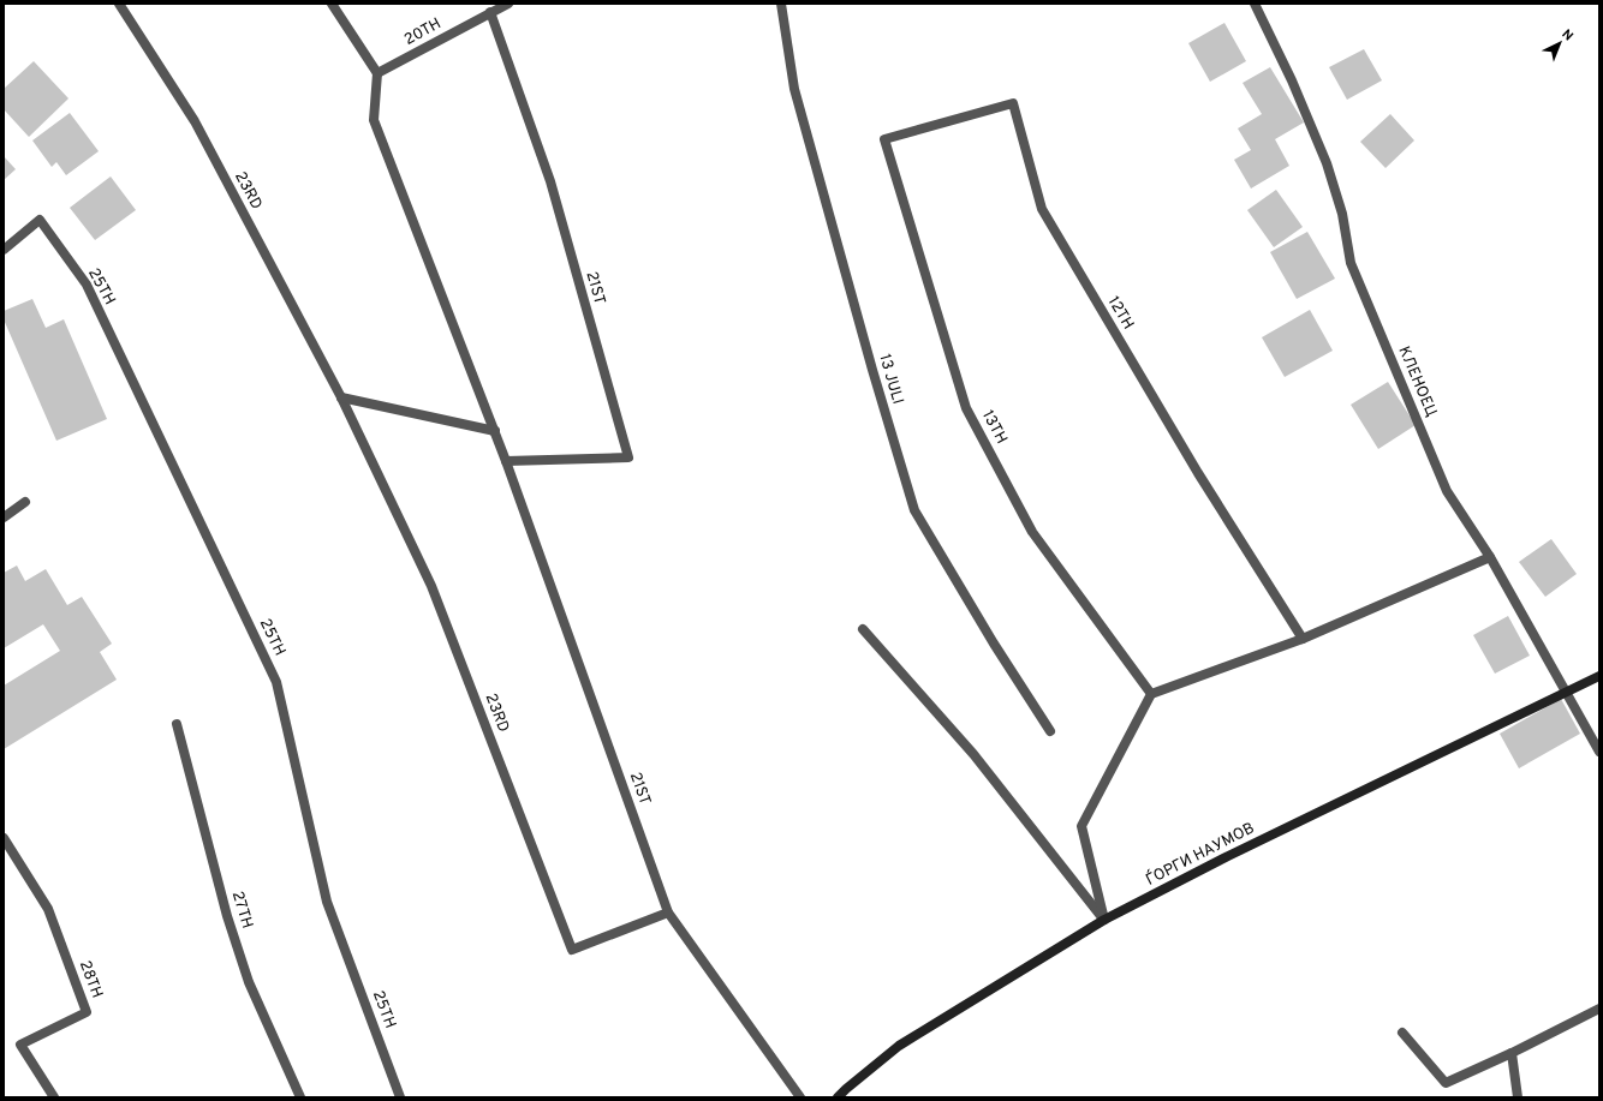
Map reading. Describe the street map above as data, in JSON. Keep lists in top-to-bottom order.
{
  "streets": {
    "street": [
      "20TH",
      "23RD",
      "25TH",
      "21ST",
      "12TH",
      "13 JULI",
      "КЛЕНОЕЦ",
      "13TH",
      "ЃОРГИ НАУМОВ",
      "27TH",
      "28TH"
    ]
  },
  "crossings": [
    ["20TH", "21ST"],
    ["23RD", "21ST"],
    ["12TH", "13TH"],
    ["КЛЕНОЕЦ", "ЃОРГИ НАУМОВ"]
  ],
  "north": "top right"
}
